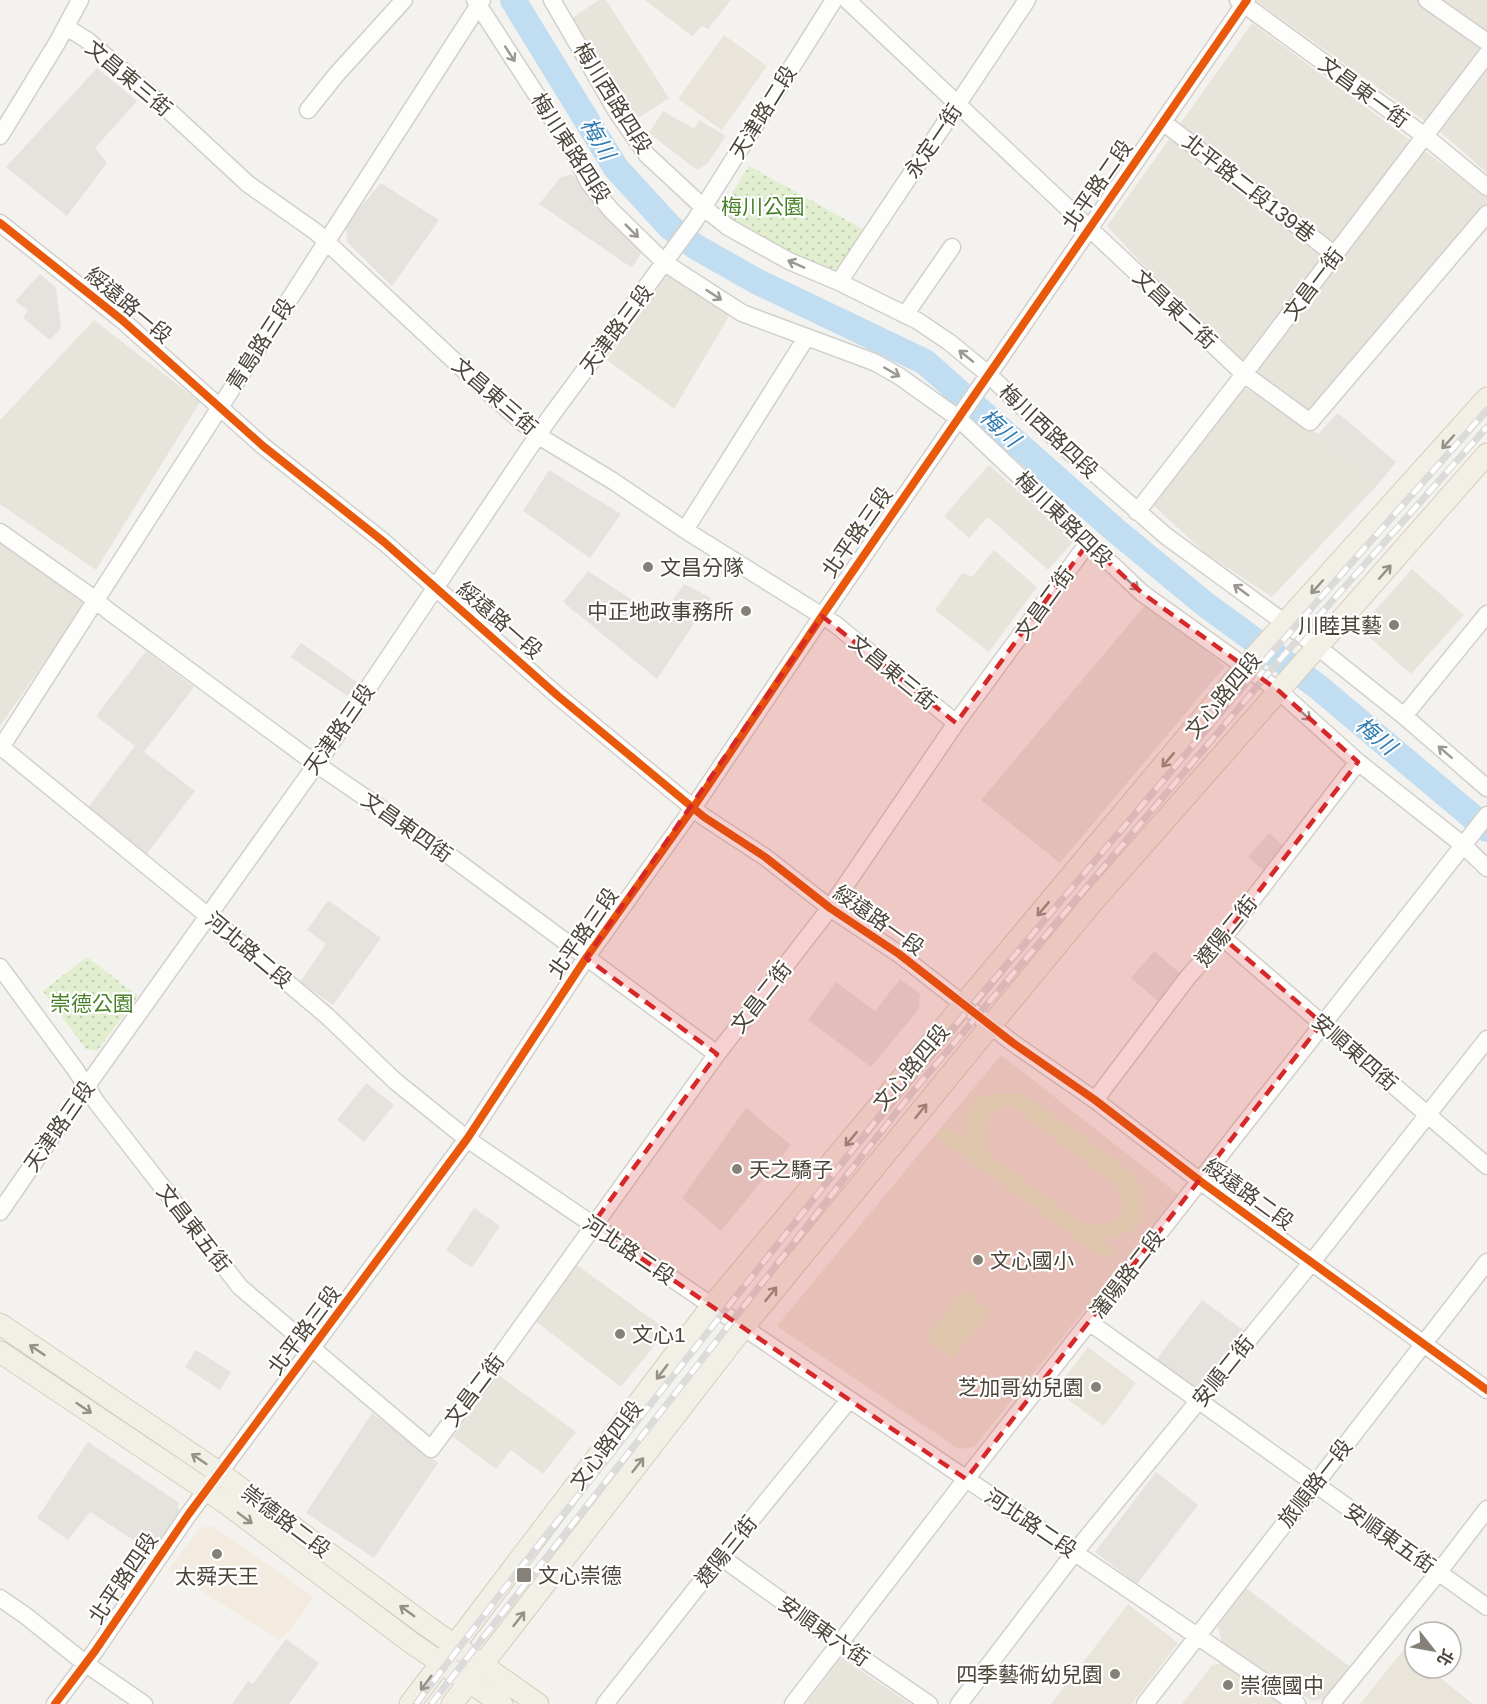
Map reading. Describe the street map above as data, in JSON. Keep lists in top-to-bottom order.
{
  "streets": {
    "main road": ["文心路四段", "崇德路二段"],
    "street": [
      "文昌東三街",
      "文昌東一街",
      "梅川西路四段",
      "天津路二段",
      "永定一街",
      "梅川東路四段",
      "北平路二段",
      "北平路二段139巷",
      "文昌一街",
      "綏遠路一段",
      "文昌東二街",
      "天津路三段",
      "青島路三段",
      "北平路三段",
      "文昌二街",
      "文昌東四街",
      "遼陽二街",
      "河北路二段",
      "安順東四街",
      "綏遠路二段",
      "文昌東五街",
      "瀋陽路二段",
      "安順二街",
      "旅順路一段",
      "安順東五街",
      "遼陽三街",
      "北平路四段",
      "安順東六街"
    ]
  },
  "crossings": [
    ["文昌東三街", "天津路三段"],
    ["文昌東三街", "青島路三段"],
    ["文昌東三街", "北平路三段"],
    ["文昌東三街", "文昌二街"],
    ["文昌東一街", "北平路二段"],
    ["文昌東一街", "文昌一街"],
    ["梅川西路四段", "天津路二段"],
    ["梅川西路四段", "永定一街"],
    ["梅川西路四段", "北平路二段"],
    ["梅川西路四段", "文昌一街"],
    ["梅川西路四段", "文心路四段"],
    ["天津路二段", "天津路三段"],
    ["永定一街", "文昌東二街"],
    ["梅川東路四段", "天津路三段"],
    ["梅川東路四段", "青島路三段"],
    ["梅川東路四段", "北平路三段"],
    ["梅川東路四段", "文昌二街"],
    ["梅川東路四段", "文心路四段"],
    ["梅川東路四段", "遼陽二街"],
    ["梅川東路四段", "瀋陽路二段"],
    ["北平路二段", "北平路二段139巷"],
    ["北平路二段", "文昌東二街"],
    ["北平路二段", "北平路三段"],
    ["北平路二段139巷", "文昌一街"],
    ["文昌一街", "文昌東二街"],
    ["綏遠路一段", "天津路三段"],
    ["綏遠路一段", "青島路三段"],
    ["綏遠路一段", "北平路三段"],
    ["綏遠路一段", "文昌二街"],
    ["綏遠路一段", "文心路四段"],
    ["綏遠路一段", "綏遠路二段"],
    ["天津路三段", "文昌東四街"],
    ["天津路三段", "河北路二段"],
    ["天津路三段", "文昌東五街"],
    ["青島路三段", "文昌東四街"],
    ["青島路三段", "河北路二段"],
    ["北平路三段", "文昌東四街"],
    ["北平路三段", "河北路二段"],
    ["北平路三段", "文昌東五街"],
    ["北平路三段", "崇德路二段"],
    ["北平路三段", "北平路四段"],
    ["文昌二街", "文昌東四街"],
    ["文昌二街", "河北路二段"],
    ["文昌二街", "文昌東五街"],
    ["文心路四段", "河北路二段"],
    ["文心路四段", "綏遠路二段"],
    ["文心路四段", "崇德路二段"],
    ["遼陽二街", "安順東四街"],
    ["遼陽二街", "綏遠路二段"],
    ["河北路二段", "瀋陽路二段"],
    ["河北路二段", "安順二街"],
    ["河北路二段", "旅順路一段"],
    ["河北路二段", "遼陽三街"],
    ["安順東四街", "瀋陽路二段"],
    ["安順東四街", "安順二街"],
    ["綏遠路二段", "瀋陽路二段"],
    ["綏遠路二段", "安順二街"],
    ["綏遠路二段", "旅順路一段"],
    ["瀋陽路二段", "安順東五街"],
    ["瀋陽路二段", "安順東六街"],
    ["安順二街", "安順東五街"],
    ["旅順路一段", "安順東五街"],
    ["崇德路二段", "北平路四段"],
    ["遼陽三街", "安順東六街"]
  ],
  "one_way": ["梅川西路四段", "梅川東路四段"],
  "water": ["梅川"],
  "parks": ["梅川公園", "崇德公園"],
  "places": {
    "other": [
      "文昌分隊",
      "中正地政事務所",
      "川睦其藝",
      "天之驕子",
      "文心國小",
      "文心1",
      "芝加哥幼兒園",
      "太舜天王",
      "四季藝術幼兒園",
      "崇德國中"
    ],
    "transit": ["文心崇德"]
  },
  "north": "bottom right"
}
